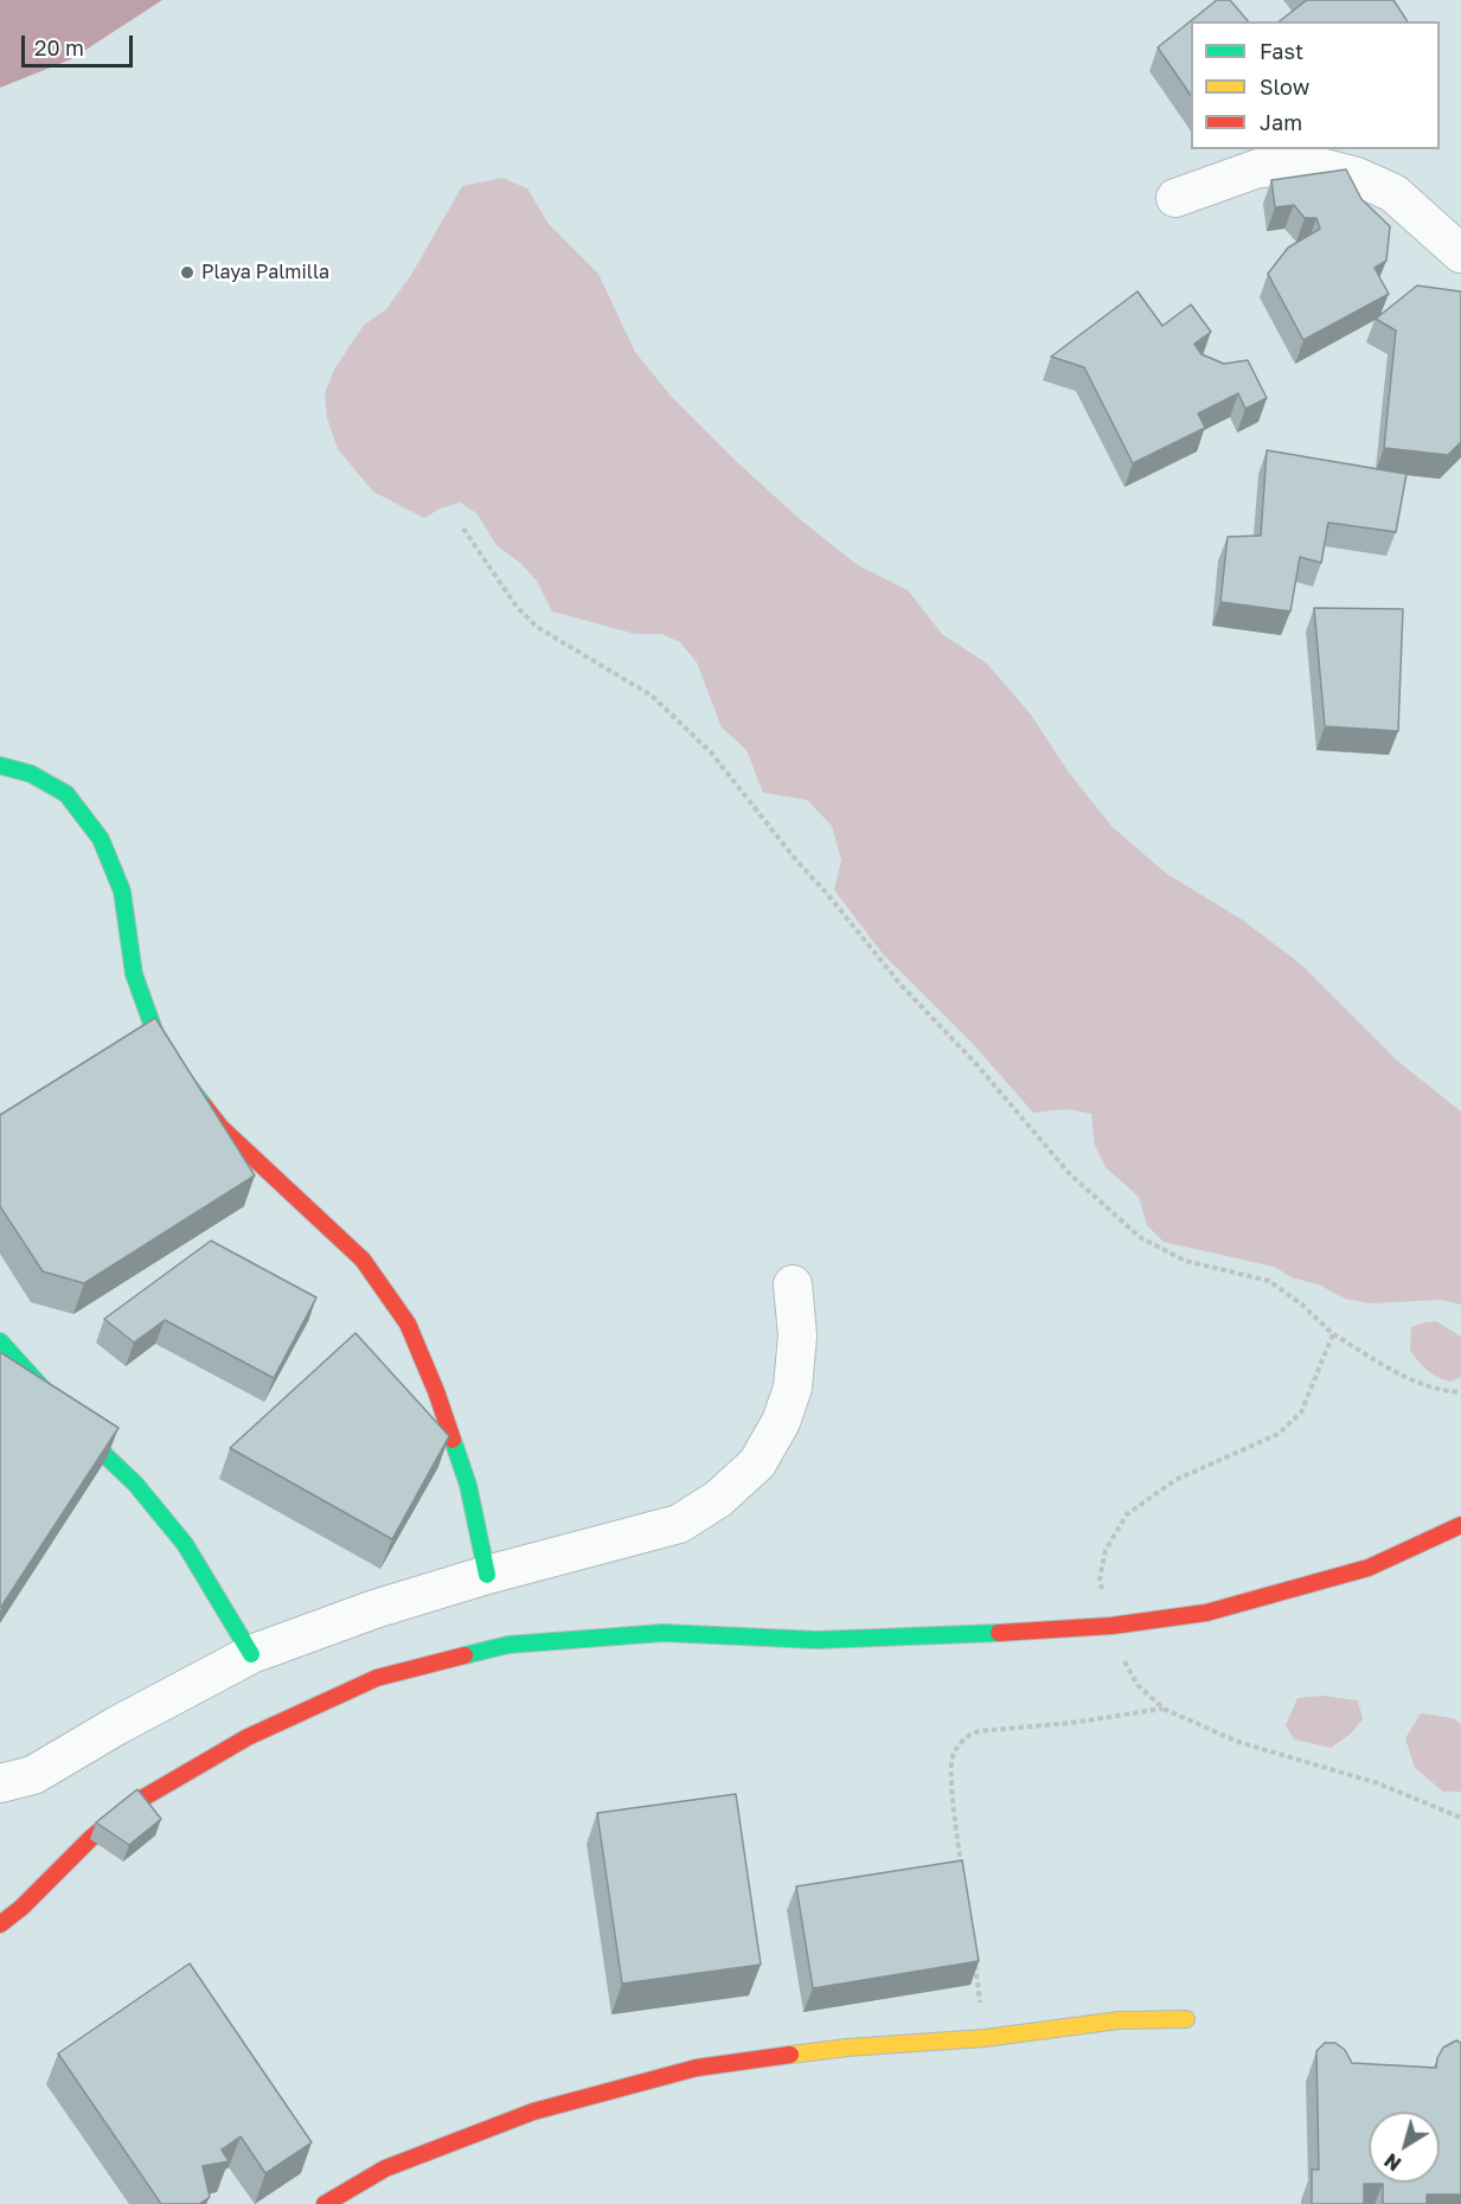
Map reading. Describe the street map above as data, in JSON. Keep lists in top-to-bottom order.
{
  "places": ["Playa Palmilla"],
  "legend": ["Fast", "Slow", "Jam"],
  "scale_bar": "20 m",
  "north": "bottom left"
}
